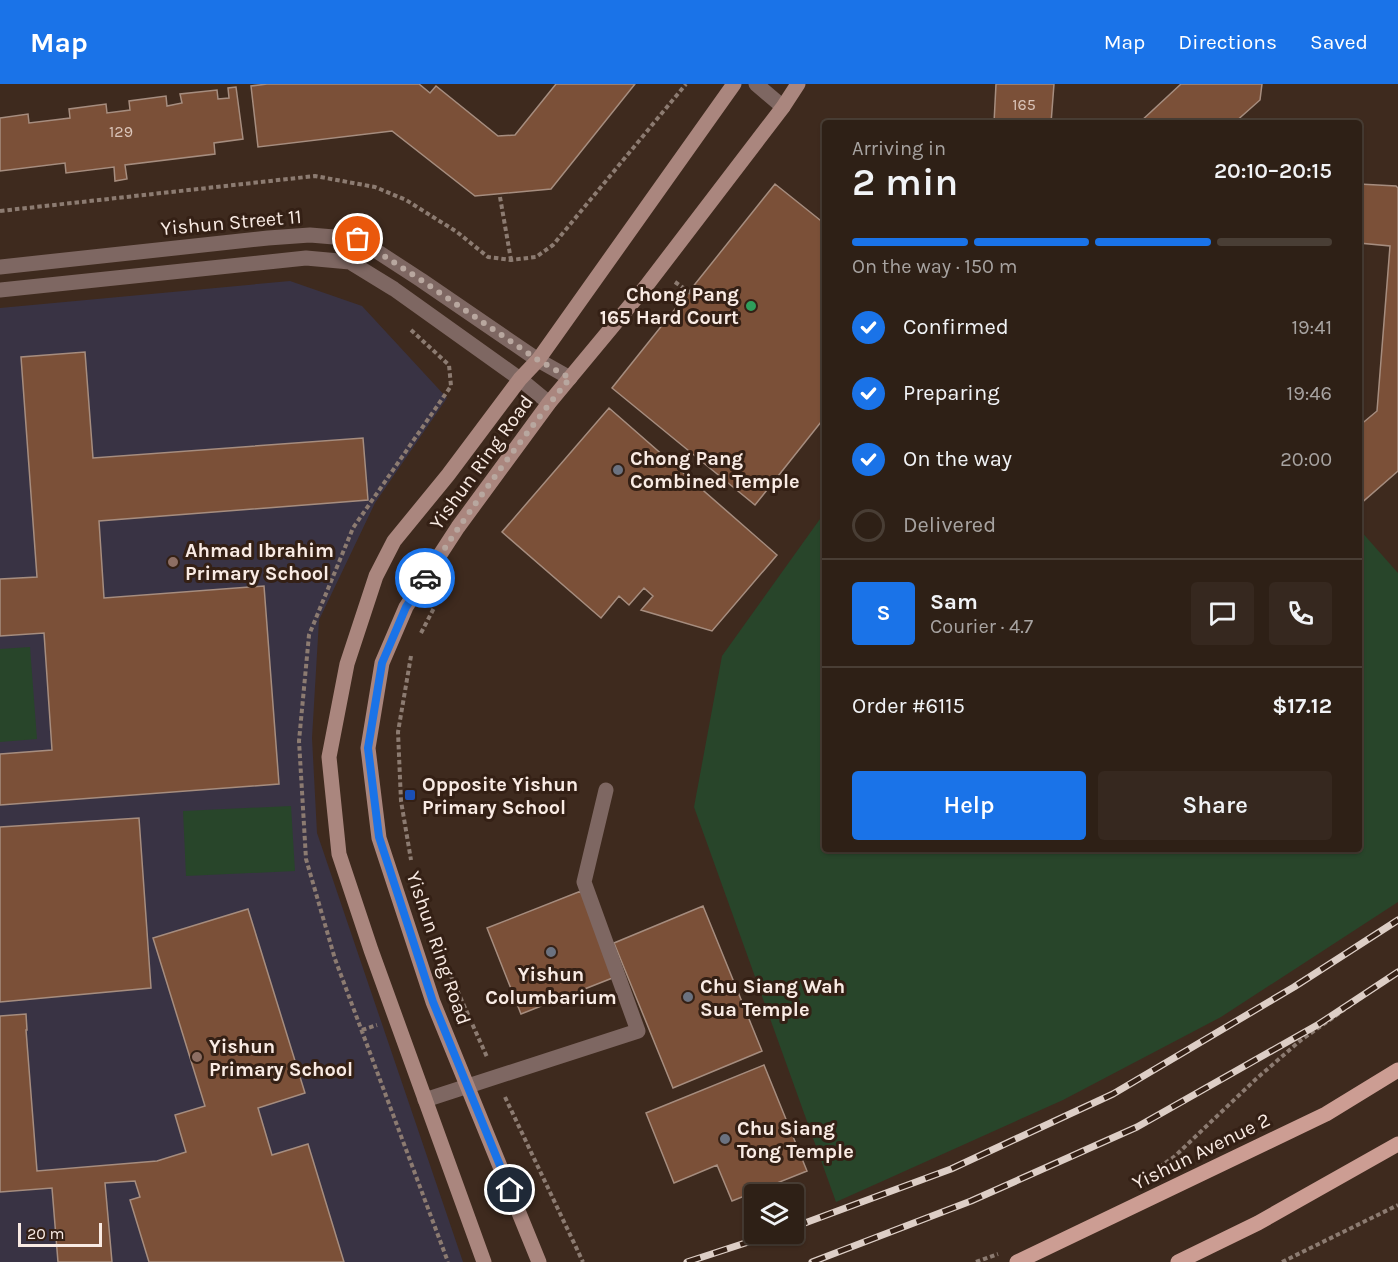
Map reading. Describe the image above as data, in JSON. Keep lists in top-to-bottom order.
{
  "streets": {
    "main road": ["Yishun Ring Road", "Yishun Avenue 2"],
    "street": ["Yishun Street 11"]
  },
  "crossings": [
    ["Yishun Street 11", "Yishun Ring Road"]
  ],
  "places": {
    "other": [
      "Chong Pang 165 Hard Court",
      "Chong Pang Combined Temple",
      "Ahmad Ibrahim Primary School",
      "Yishun Columbarium",
      "Chu Siang Wah Sua Temple",
      "Yishun Primary School",
      "Chu Siang Tong Temple"
    ],
    "transit": ["Opposite Yishun Primary School"]
  },
  "house_numbers": ["165", "129"],
  "scale_bar": "20 m",
  "page": {
    "header": "Map",
    "nav": ["Map", "Directions", "Saved"],
    "heading": ["2 min", "Arriving in", "20:10–20:15"],
    "panel": [
      "Sam",
      "Courier · 4.7",
      "Order #6115",
      "$17.12"
    ],
    "bar": "On the way · 150 m",
    "list": [
      ["Confirmed", "19:41"],
      ["Preparing", "19:46"],
      ["On the way", "20:00"],
      "Delivered"
    ],
    "round": "S",
    "buttons": ["Help", "Share"],
    "scale": "20 m"
  }
}
